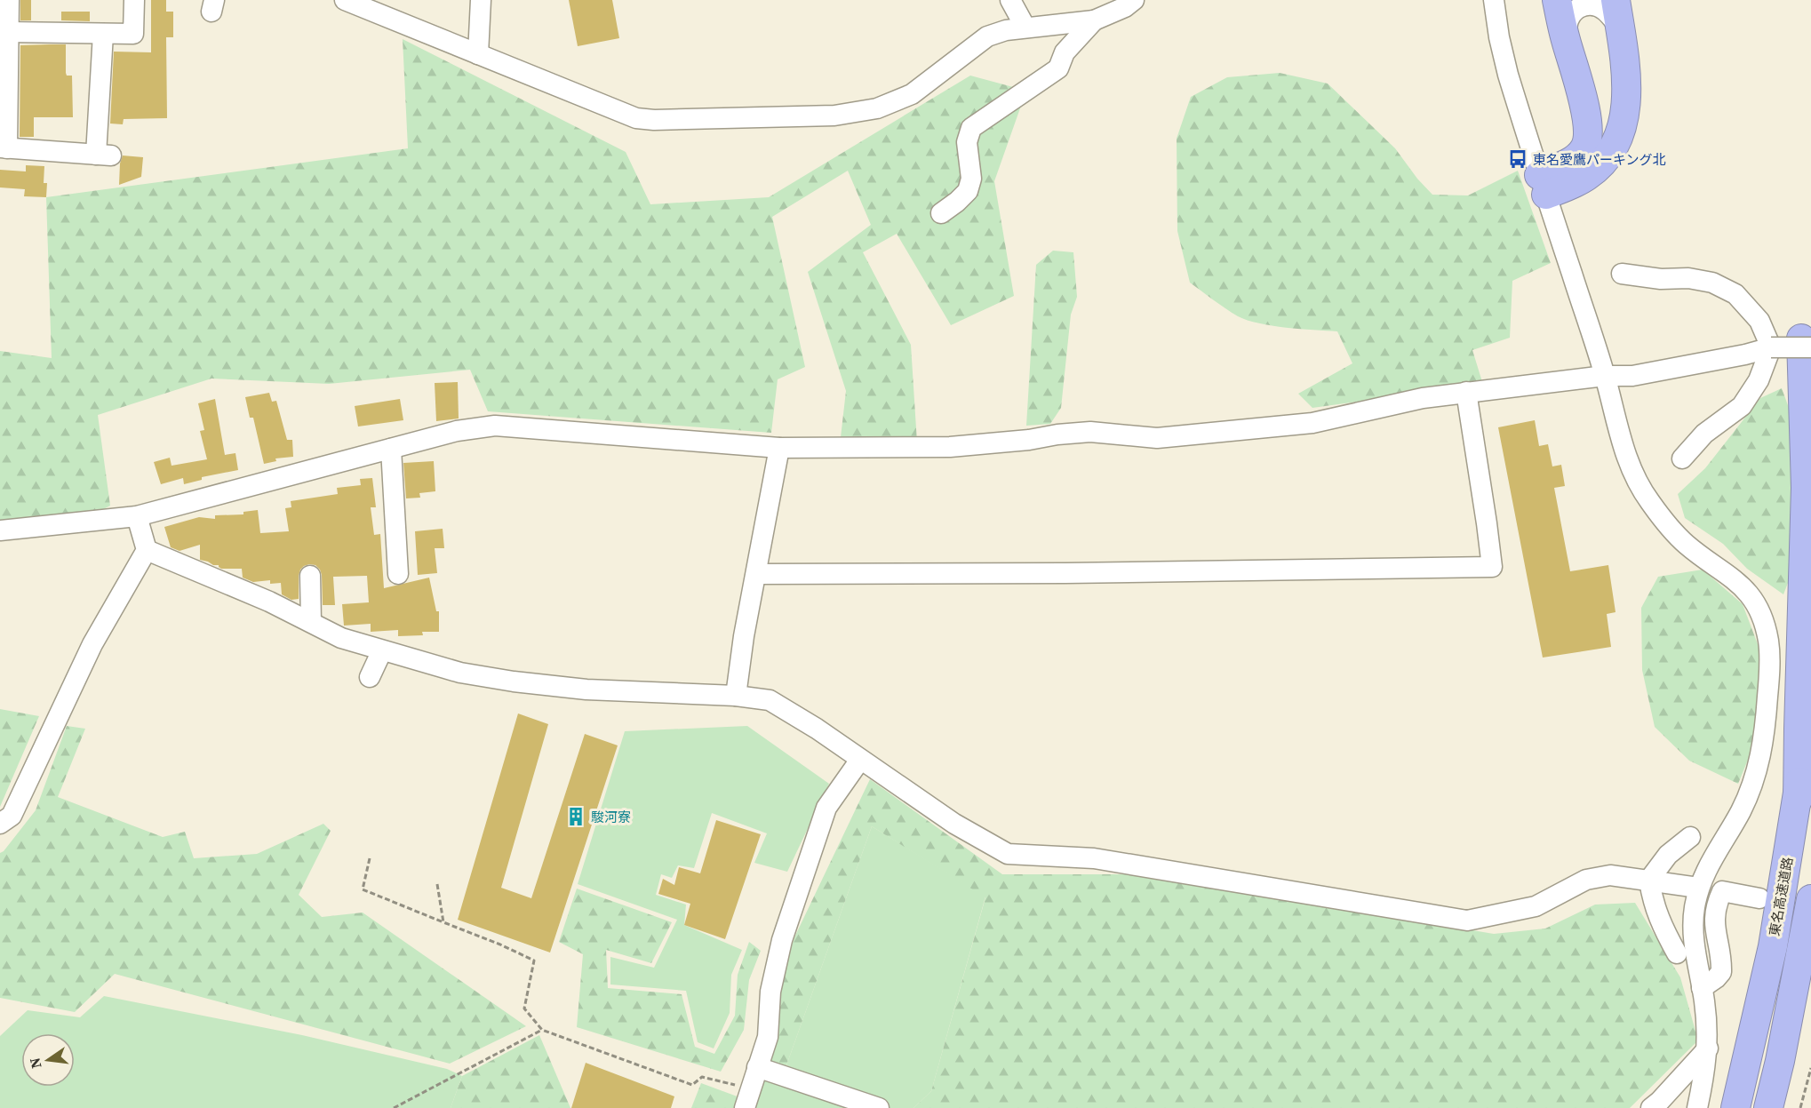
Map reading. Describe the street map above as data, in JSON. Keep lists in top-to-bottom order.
{
  "streets": {
    "highway": ["東名高速道路"]
  },
  "places": {
    "bus stop": ["東名愛鷹パーキング北"],
    "building": ["駿河寮"]
  },
  "north": "left"
}
